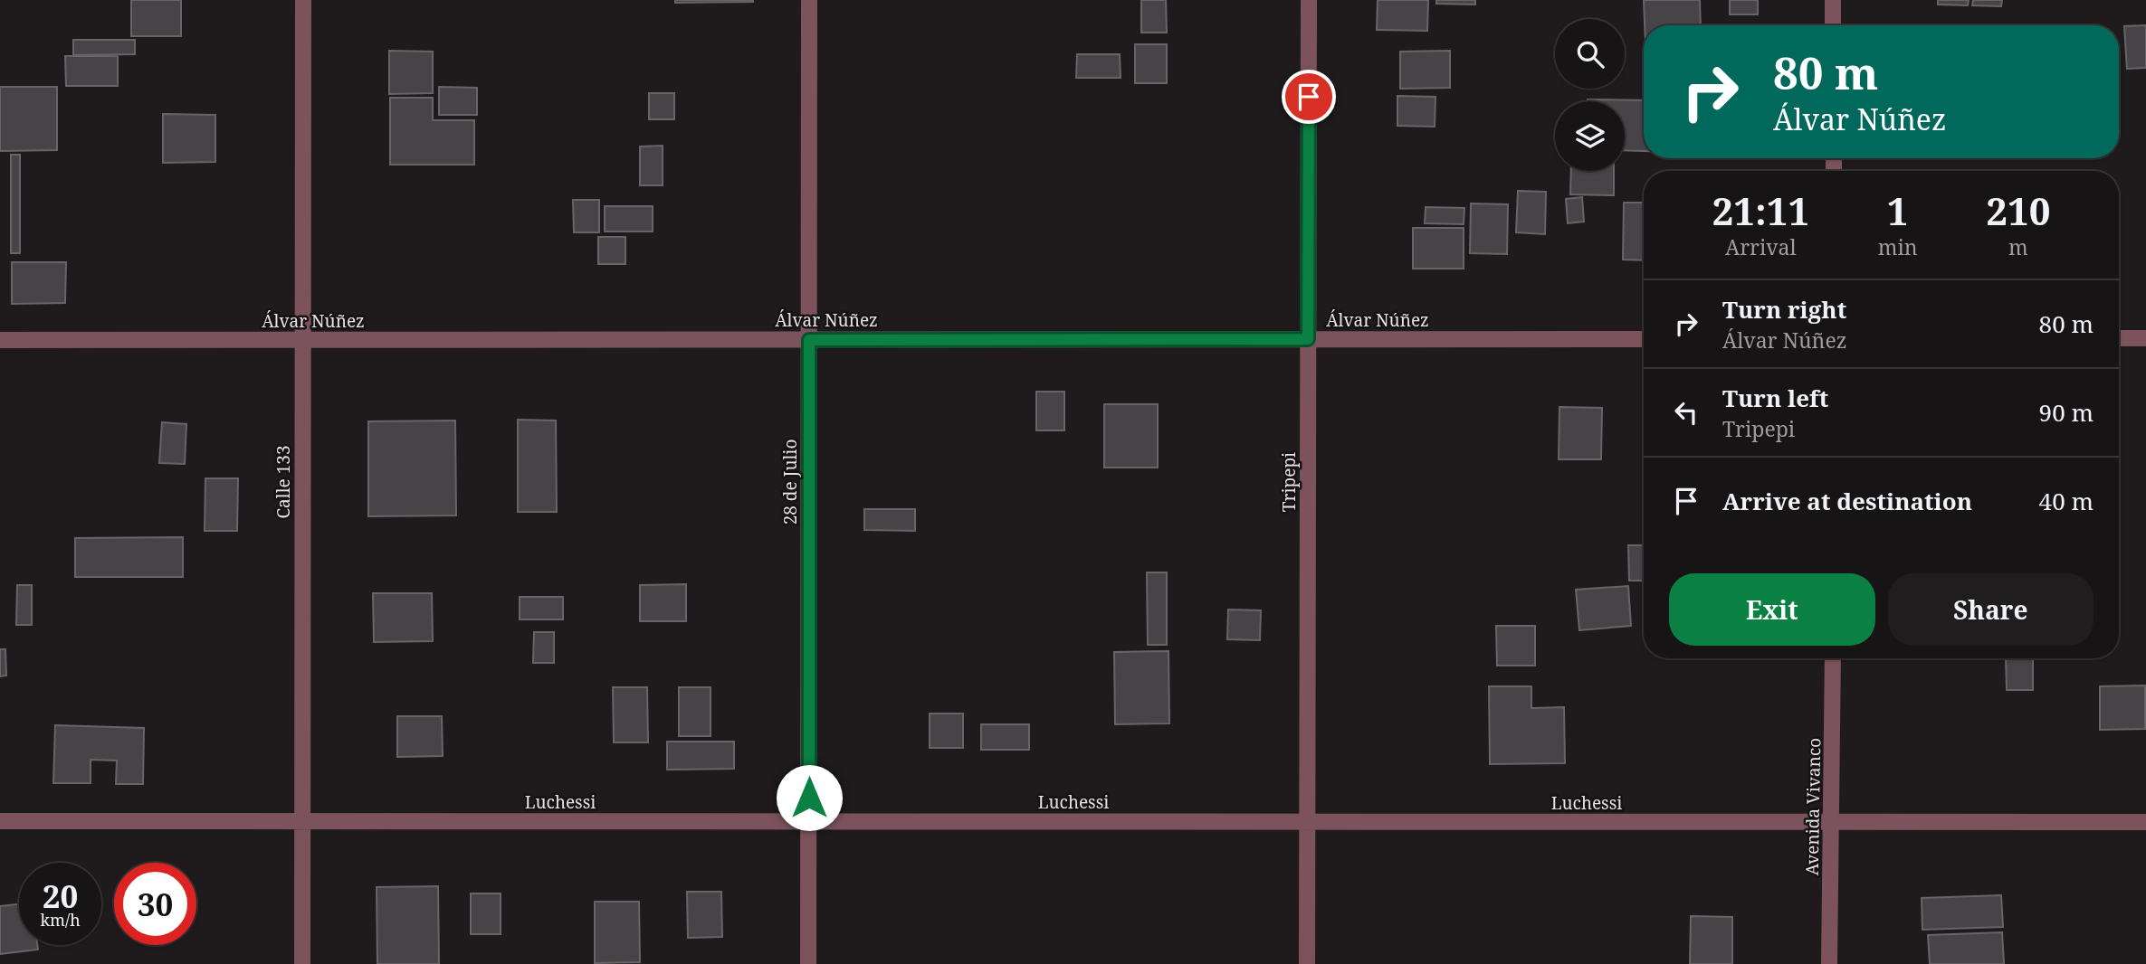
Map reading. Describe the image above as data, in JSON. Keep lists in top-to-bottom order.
{
  "streets": {
    "street": [
      "Álvar Núñez",
      "Calle 133",
      "28 de Julio",
      "Tripepi",
      "Luchessi",
      "Avenida Vivanco"
    ]
  },
  "crossings": [
    ["Álvar Núñez", "Calle 133"],
    ["Álvar Núñez", "28 de Julio"],
    ["Álvar Núñez", "Tripepi"],
    ["Calle 133", "Luchessi"],
    ["28 de Julio", "Luchessi"],
    ["Tripepi", "Luchessi"],
    ["Luchessi", "Avenida Vivanco"]
  ],
  "page": {
    "turn": ["80 m", "Álvar Núñez"],
    "eta": [
      "21:11",
      "Arrival",
      "1",
      "min",
      "210",
      "m"
    ],
    "list": [
      {
        "name": "Turn right",
        "note": "Álvar Núñez",
        "value": "80 m"
      },
      {
        "name": "Turn left",
        "note": "Tripepi",
        "value": "90 m"
      },
      {
        "name": "Arrive at destination",
        "value": "40 m"
      }
    ],
    "buttons": ["Exit", "Share"],
    "speed": "20 km/h",
    "limit": "30"
  }
}
